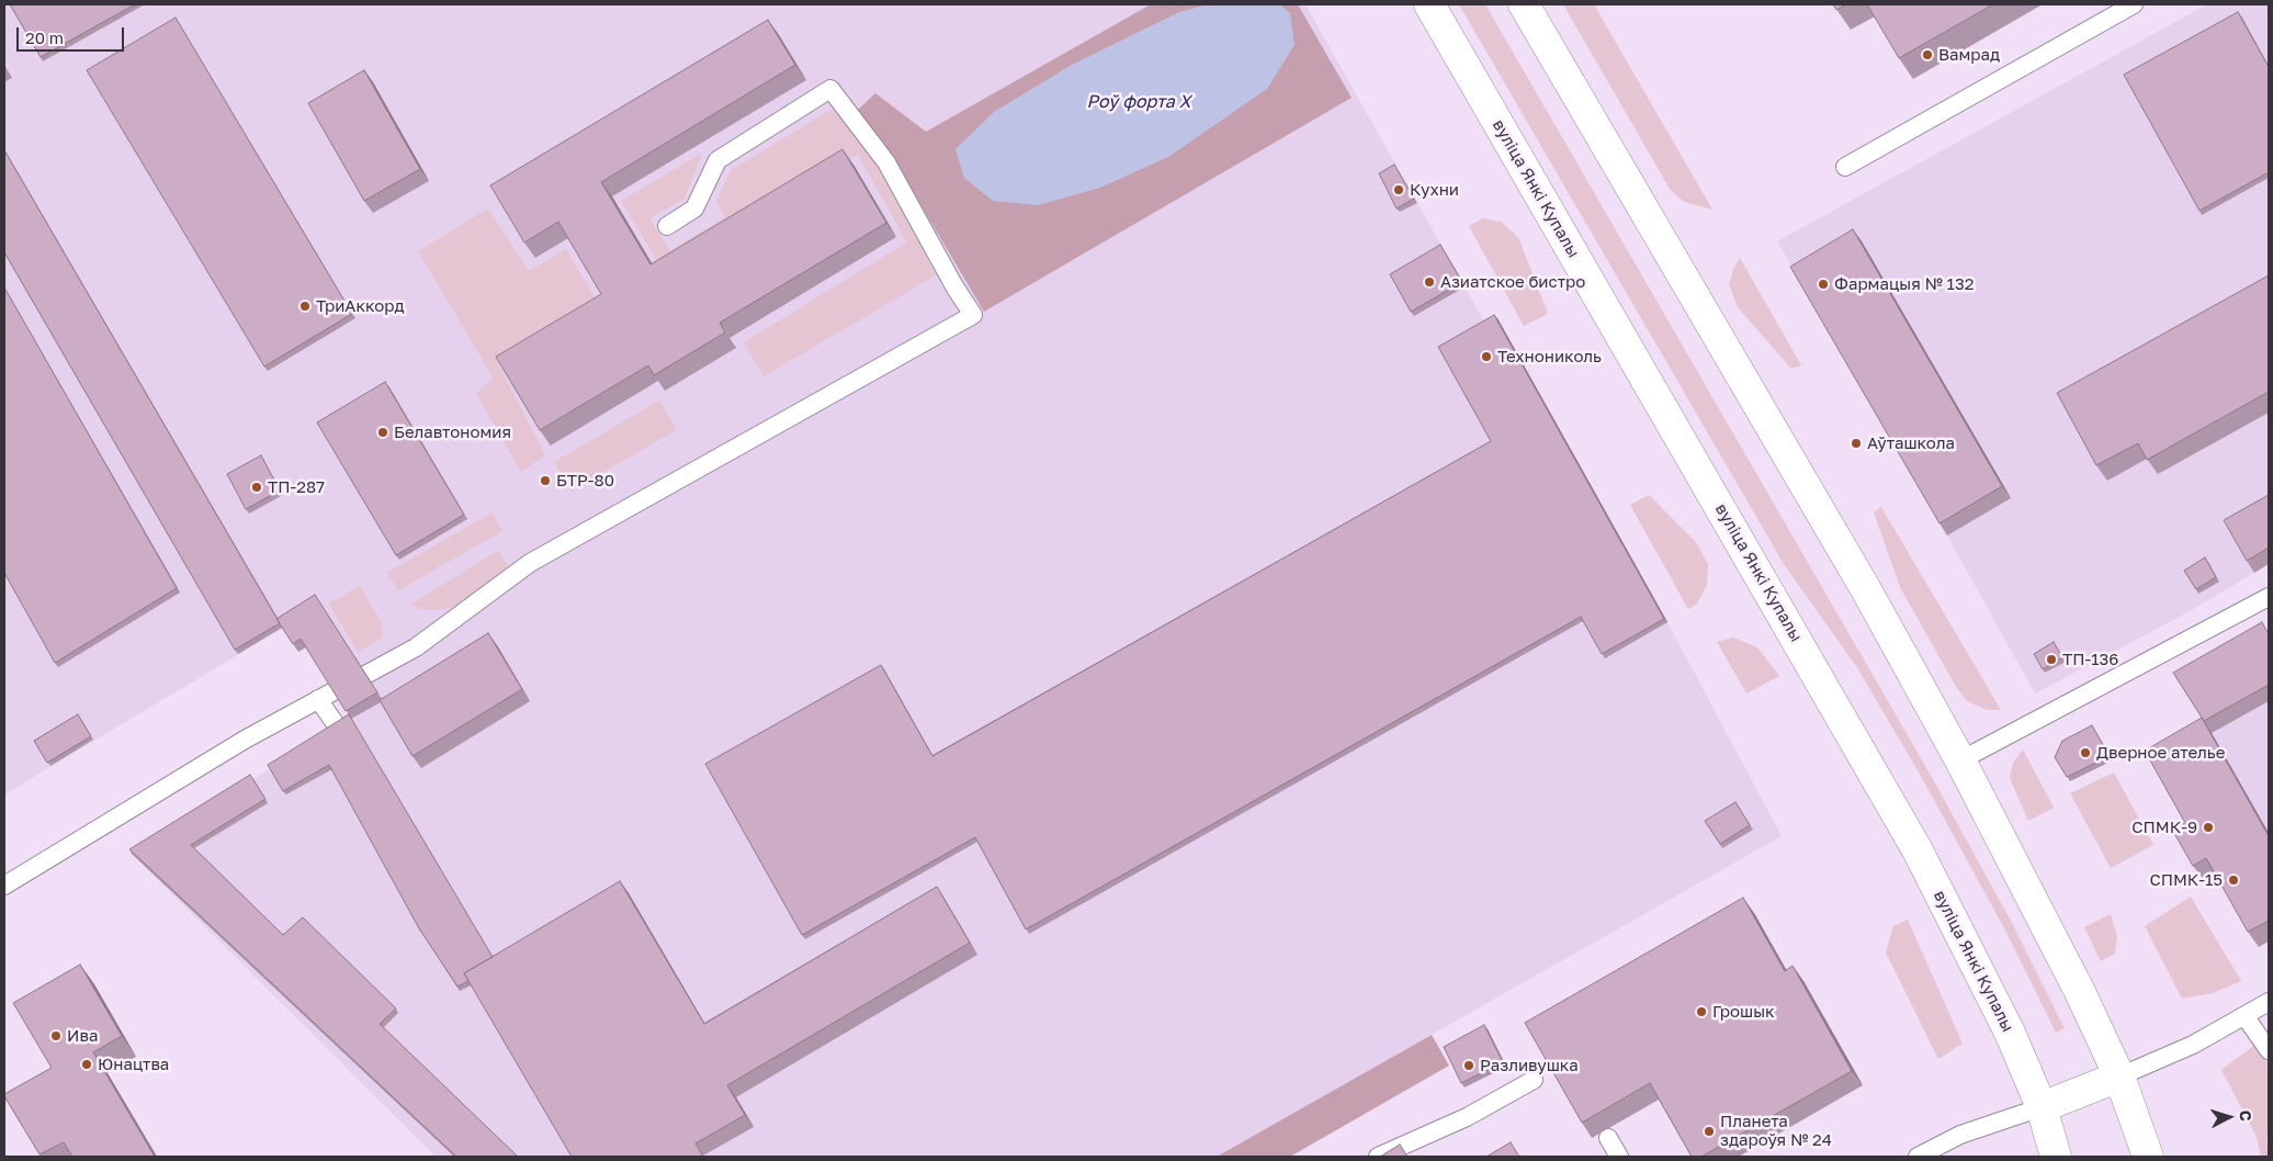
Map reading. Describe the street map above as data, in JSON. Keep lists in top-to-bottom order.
{
  "streets": {
    "main road": ["вуліца Янкі Купалы"]
  },
  "water": ["Роў форта X"],
  "places": [
    "Вамрад",
    "Кухни",
    "Азиатское бистро",
    "Фармацыя № 132",
    "ТриАккорд",
    "Технониколь",
    "Белавтономия",
    "Аўташкола",
    "БТР-80",
    "ТП-287",
    "ТП-136",
    "Дверное ателье",
    "СПМК-9",
    "СПМК-15",
    "Грошык",
    "Ива",
    "Юнацтва",
    "Разливушка",
    "Планета здароўя № 24"
  ],
  "scale_bar": "20 m",
  "north": "right"
}
